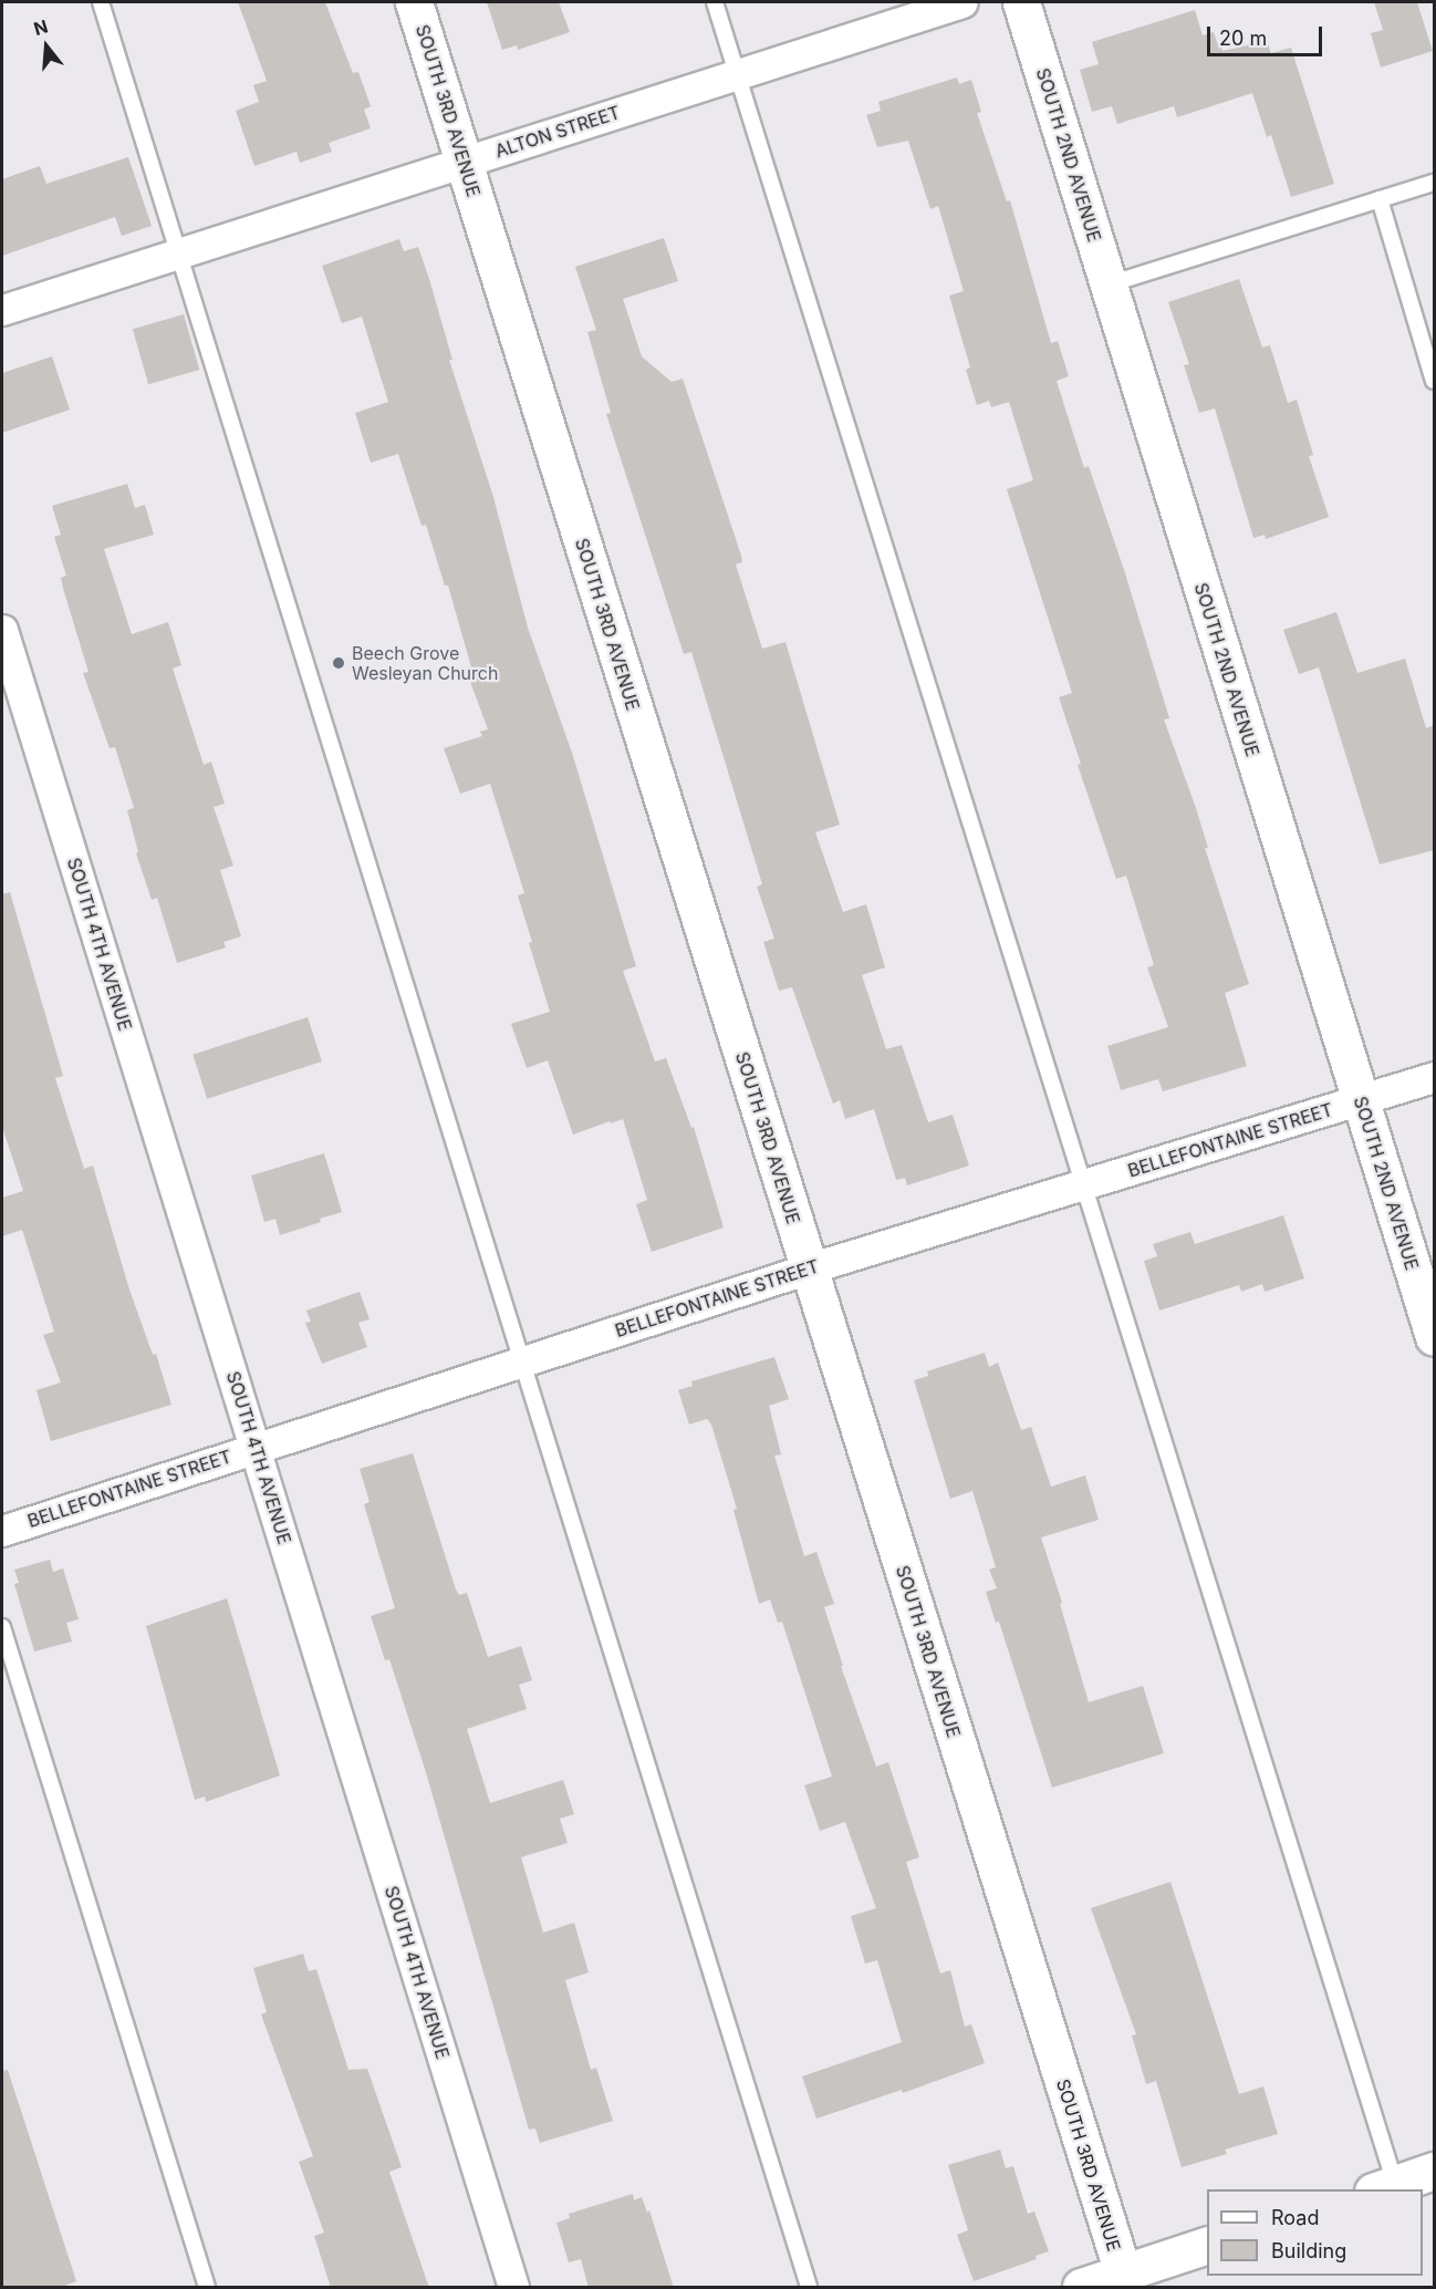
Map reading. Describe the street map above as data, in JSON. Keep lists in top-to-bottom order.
{
  "streets": {
    "street": [
      "SOUTH 3RD AVENUE",
      "ALTON STREET",
      "SOUTH 2ND AVENUE",
      "SOUTH 4TH AVENUE",
      "BELLEFONTAINE STREET"
    ]
  },
  "crossings": [
    ["SOUTH 3RD AVENUE", "ALTON STREET"],
    ["SOUTH 3RD AVENUE", "BELLEFONTAINE STREET"],
    ["SOUTH 2ND AVENUE", "BELLEFONTAINE STREET"],
    ["SOUTH 4TH AVENUE", "BELLEFONTAINE STREET"]
  ],
  "places": ["Beech Grove Wesleyan Church"],
  "legend": ["Road", "Building"],
  "scale_bar": "20 m",
  "north": "top"
}
